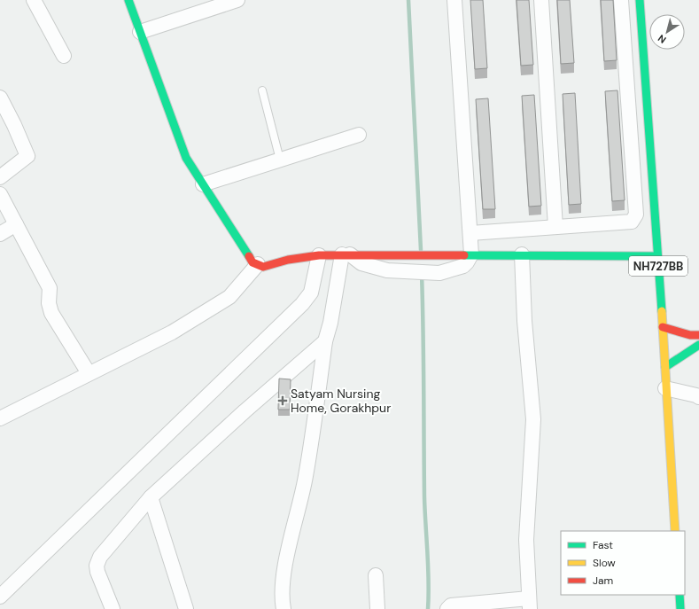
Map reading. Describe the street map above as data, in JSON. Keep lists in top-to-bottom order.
{
  "streets": {
    "main road": ["NH727BB"]
  },
  "places": {
    "health": ["Satyam Nursing Home, Gorakhpur"]
  },
  "legend": ["Fast", "Slow", "Jam"],
  "north": "bottom left"
}
